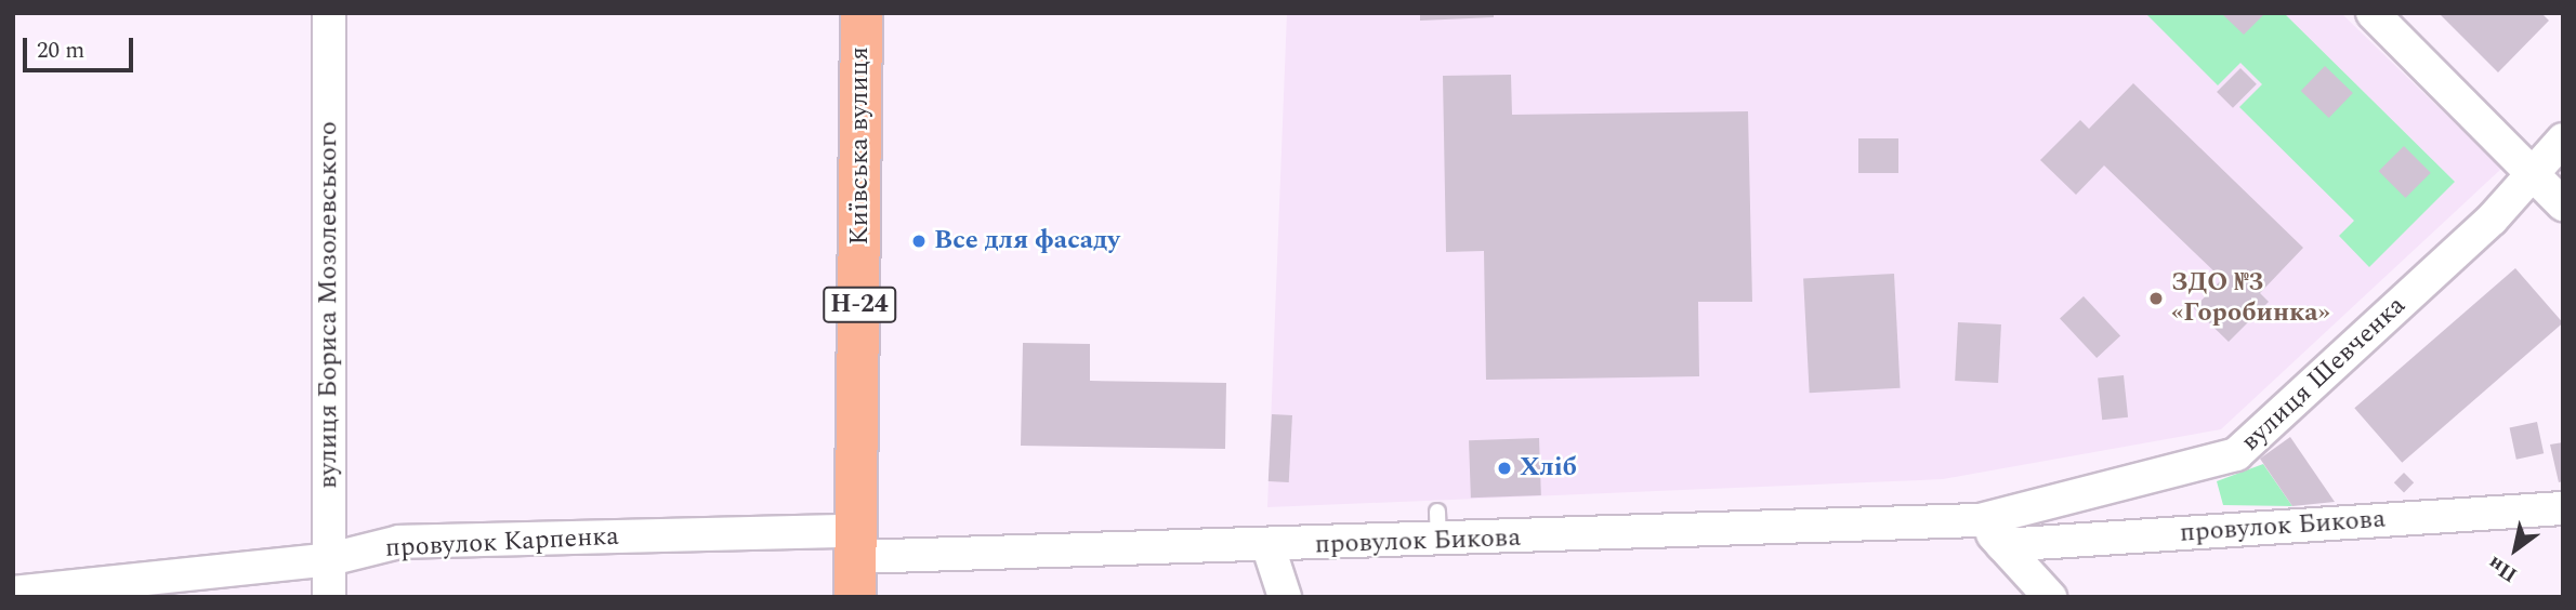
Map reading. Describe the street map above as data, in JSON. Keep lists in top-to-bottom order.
{
  "streets": {
    "main road": ["Київська вулиця", "Н-24"],
    "street": [
      "вулиця Бориса Мозолевського",
      "вулиця Шевченка",
      "провулок Бикова",
      "провулок Карпенка"
    ]
  },
  "crossings": [
    ["Київська вулиця", "провулок Бикова"],
    ["Київська вулиця", "провулок Карпенка"],
    ["вулиця Бориса Мозолевського", "провулок Карпенка"],
    ["вулиця Шевченка", "провулок Бикова"],
    ["провулок Бикова", "провулок Карпенка"]
  ],
  "places": ["Все для фасаду", "ЗДО №3 «Горобинка»", "Хліб"],
  "scale_bar": "20 m",
  "north": "bottom left"
}
